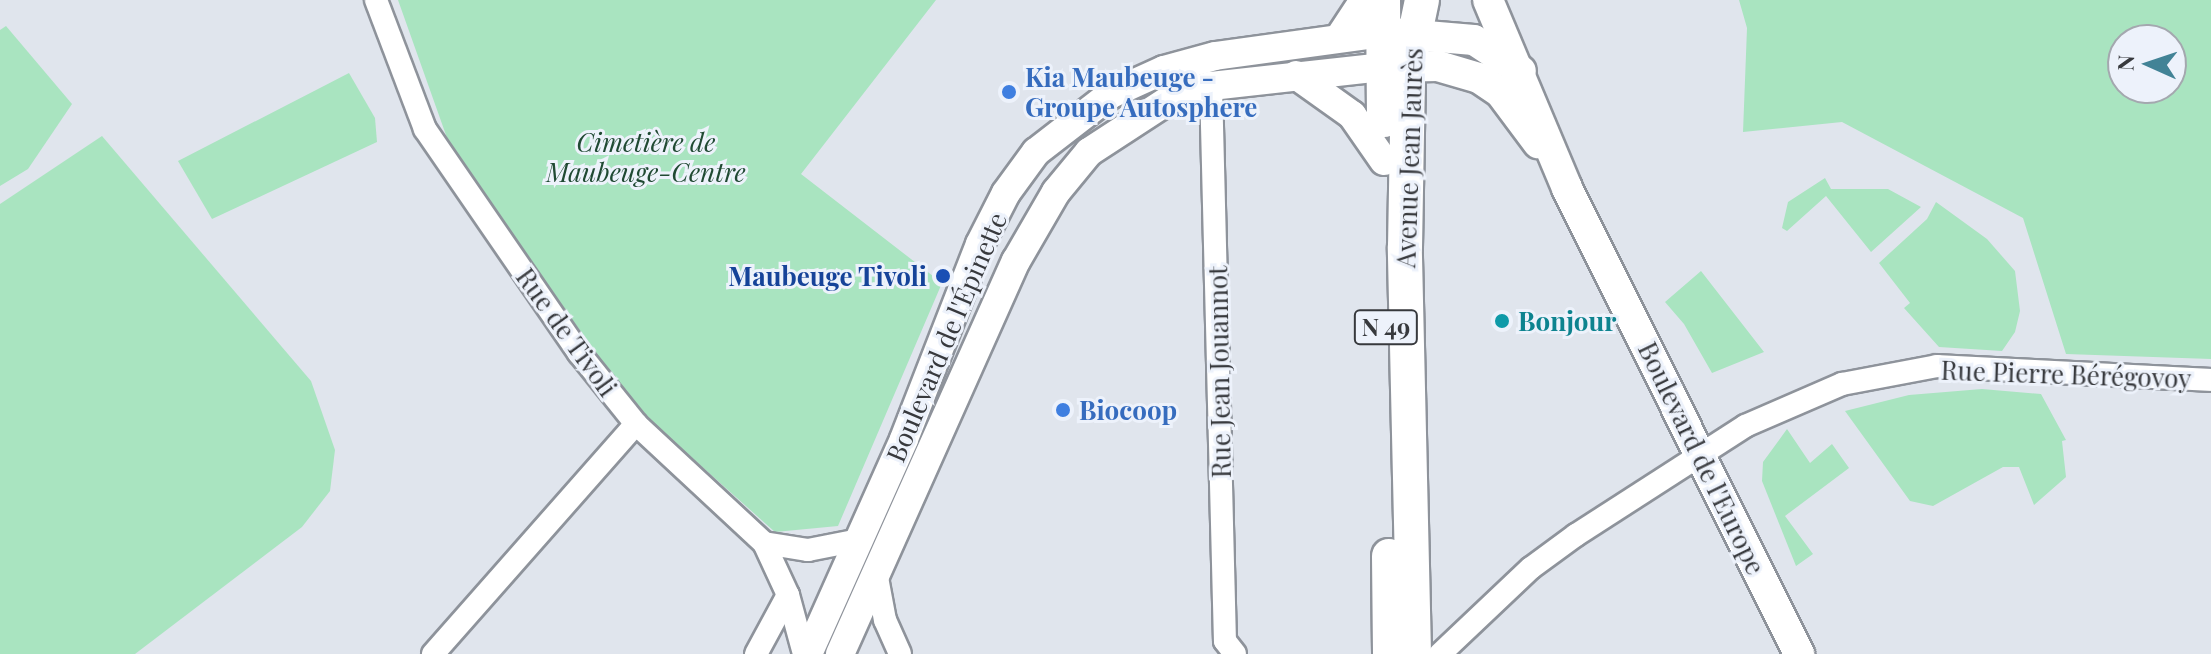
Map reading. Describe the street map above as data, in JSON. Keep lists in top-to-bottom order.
{
  "streets": {
    "main road": ["Avenue Jean Jaurès", "N 49", "Boulevard de l'Europe"],
    "street": [
      "Rue de Tivoli",
      "Boulevard de l'Épinette",
      "Rue Jean Jouannot",
      "Rue Pierre Bérégovoy"
    ]
  },
  "crossings": [
    ["Avenue Jean Jaurès", "Boulevard de l'Épinette"],
    ["Boulevard de l'Épinette", "Rue Jean Jouannot"],
    ["Rue Pierre Bérégovoy", "Boulevard de l'Europe"]
  ],
  "parks": ["Cimetière de Maubeuge-Centre"],
  "places": [
    "Kia Maubeuge - Groupe Autosphere",
    "Maubeuge Tivoli",
    "Bonjour",
    "Biocoop"
  ],
  "north": "left"
}
